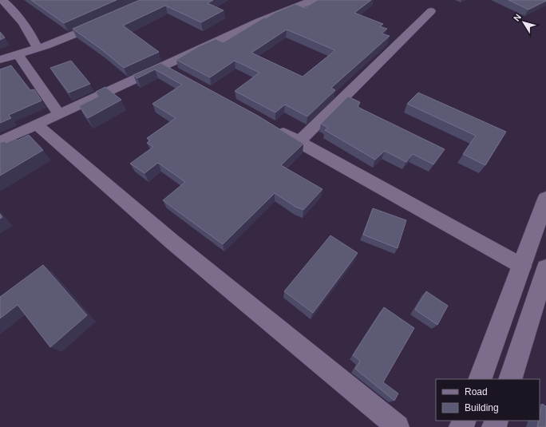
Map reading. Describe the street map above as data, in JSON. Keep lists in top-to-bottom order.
{
  "legend": ["Road", "Building"],
  "north": "top left"
}
